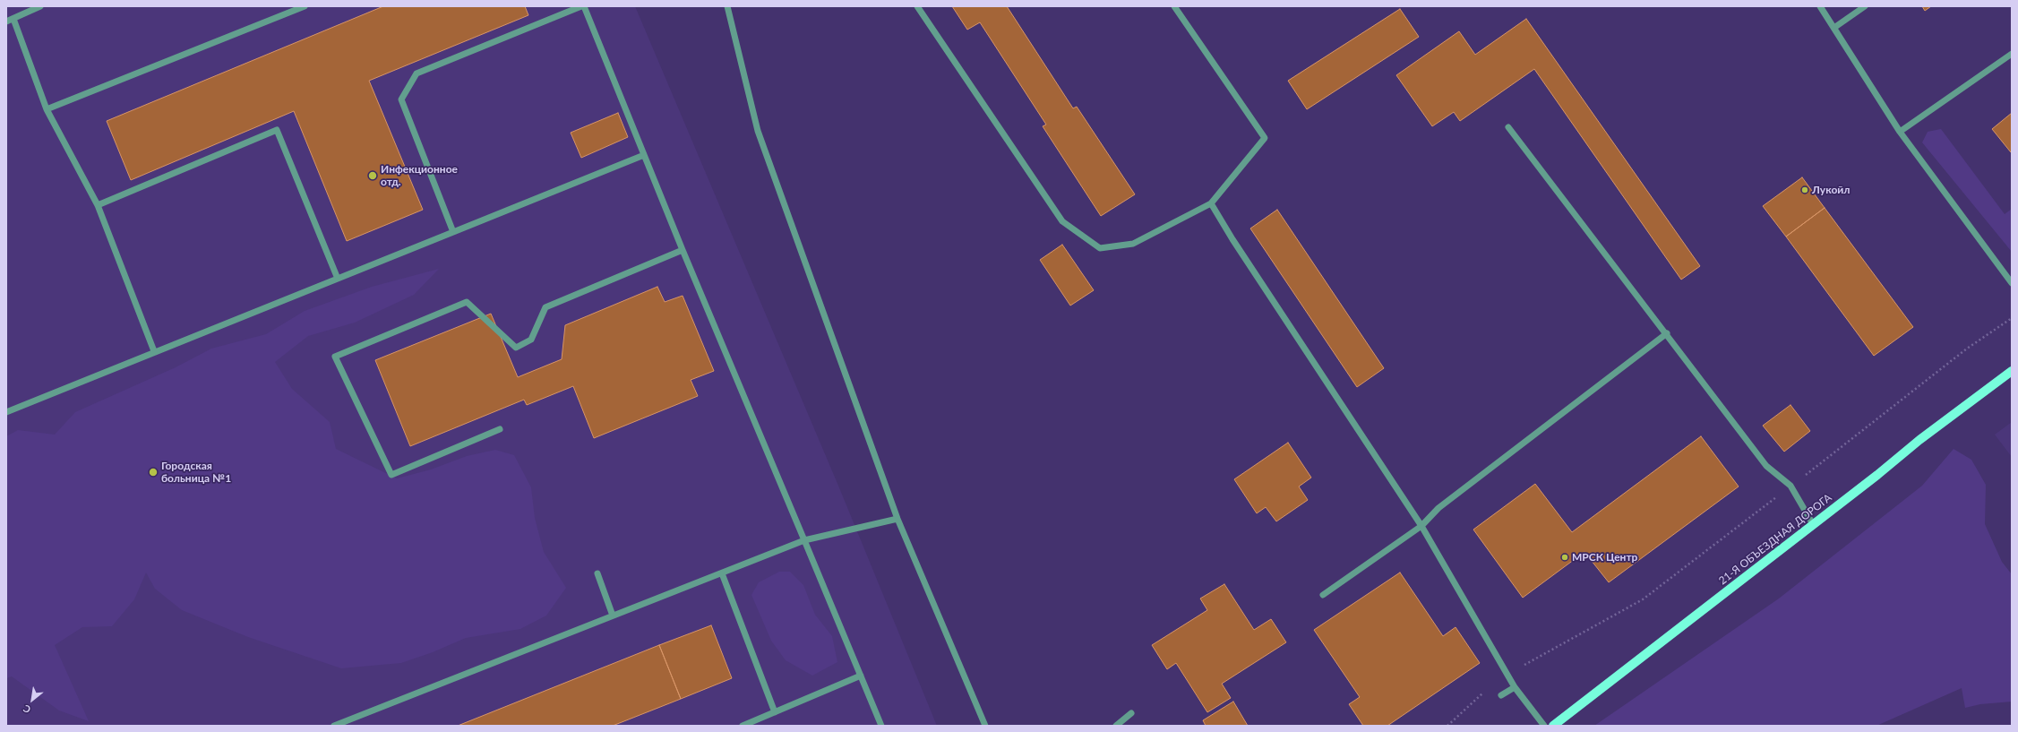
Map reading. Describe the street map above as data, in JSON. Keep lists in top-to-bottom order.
{
  "streets": {
    "main road": ["21-Я ОБЪЕЗДНАЯ ДОРОГА"]
  },
  "places": [
    "Инфекционное отд.",
    "Лукойл",
    "Городская больница №1",
    "МРСК Центр"
  ],
  "north": "bottom left"
}
